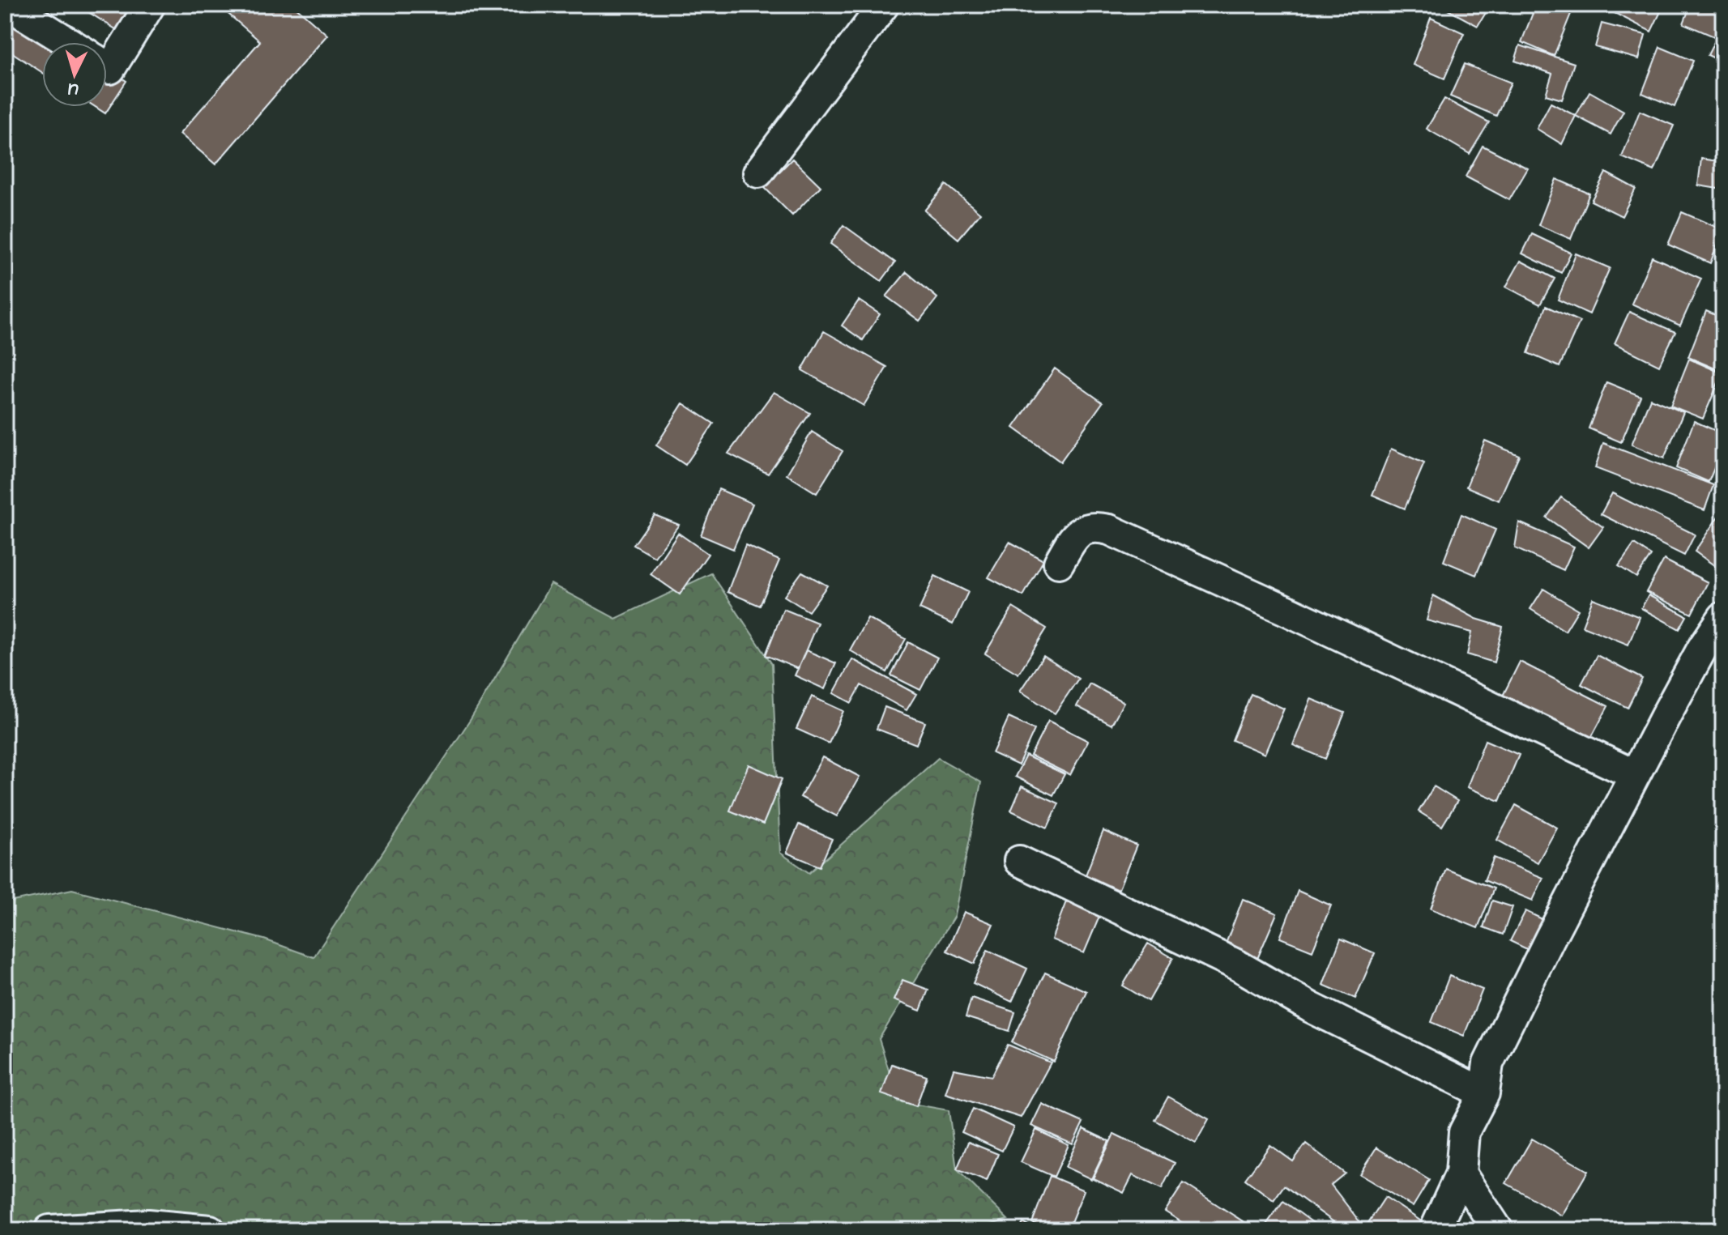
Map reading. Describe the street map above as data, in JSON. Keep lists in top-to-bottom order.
{
  "north": "bottom"
}
